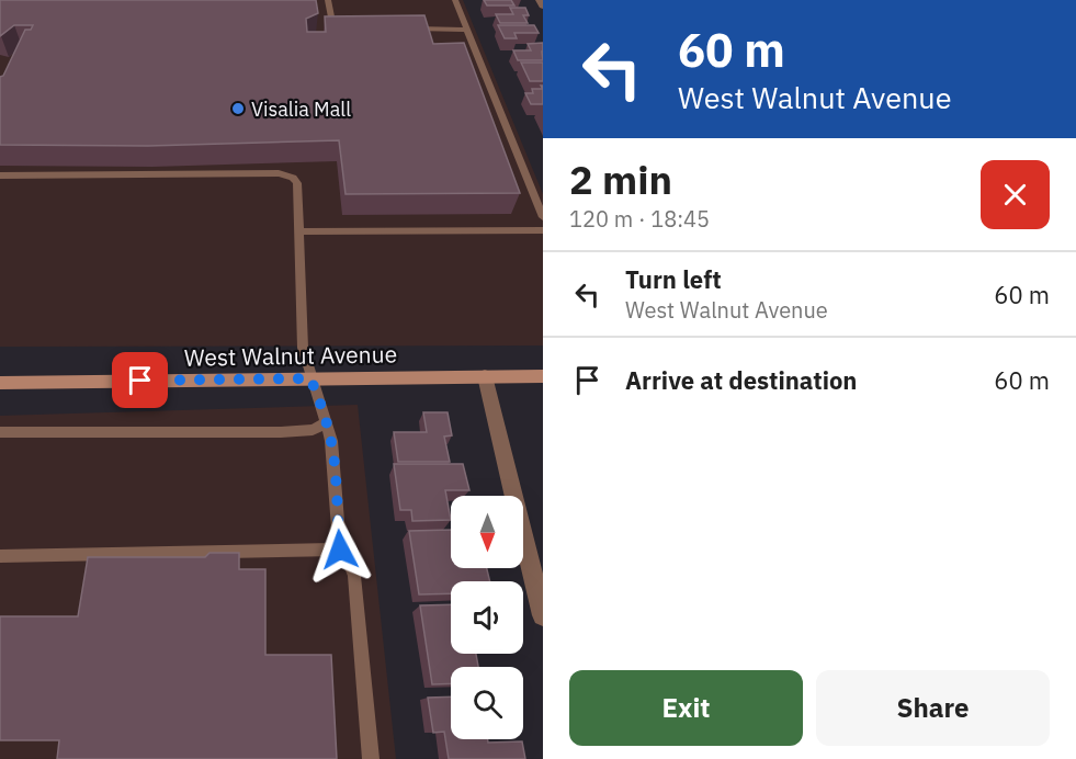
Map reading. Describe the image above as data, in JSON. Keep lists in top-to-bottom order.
{
  "streets": {
    "main road": ["West Walnut Avenue"]
  },
  "places": ["Visalia Mall"],
  "north": "bottom",
  "page": {
    "turn": ["60 m", "West Walnut Avenue"],
    "heading": ["2 min", "120 m · 18:45"],
    "list": [
      {
        "name": "Turn left",
        "note": "West Walnut Avenue",
        "value": "60 m"
      },
      {
        "name": "Arrive at destination",
        "value": "60 m"
      }
    ],
    "buttons": ["Exit", "Share"]
  }
}
